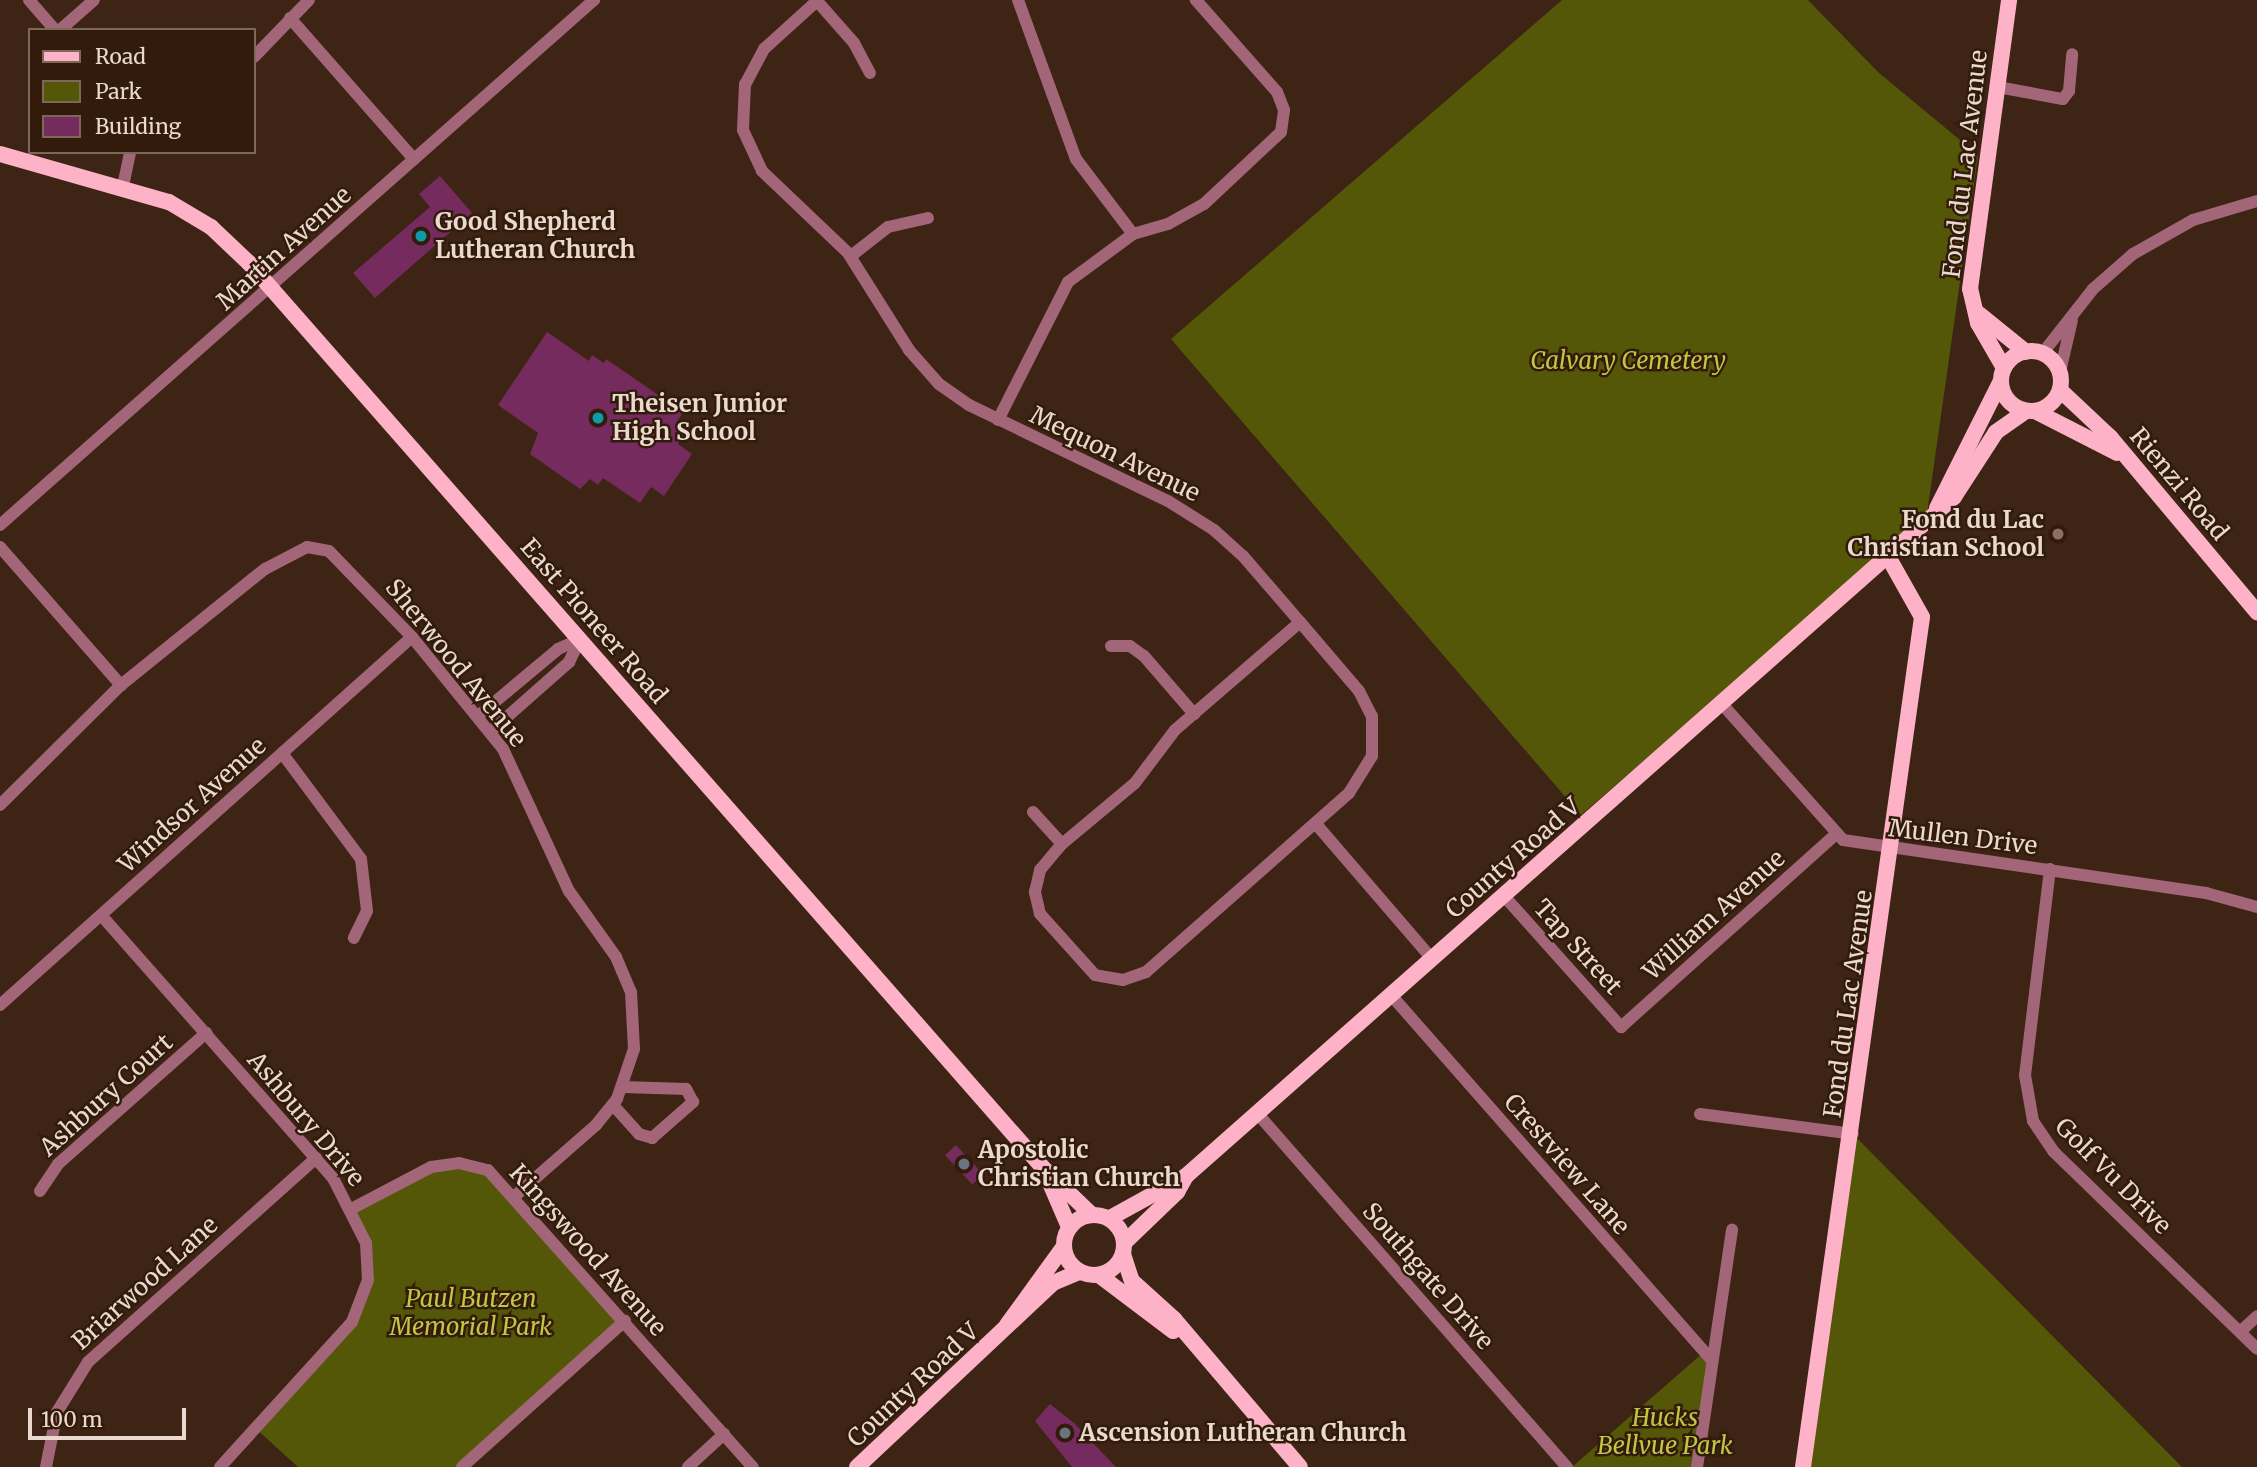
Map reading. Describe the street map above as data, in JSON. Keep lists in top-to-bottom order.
{
  "streets": {
    "main road": [
      "Fond du Lac Avenue",
      "Rienzi Road",
      "East Pioneer Road",
      "County Road V"
    ],
    "street": [
      "Martin Avenue",
      "Mequon Avenue",
      "Sherwood Avenue",
      "Windsor Avenue",
      "Mullen Drive",
      "William Avenue",
      "Tap Street",
      "Ashbury Court",
      "Ashbury Drive",
      "Crestview Lane",
      "Golf Vu Drive",
      "Kingswood Avenue",
      "Southgate Drive",
      "Briarwood Lane"
    ]
  },
  "crossings": [
    ["Fond du Lac Avenue", "Rienzi Road"],
    ["Fond du Lac Avenue", "Mullen Drive"],
    ["Fond du Lac Avenue", "County Road V"],
    ["Martin Avenue", "East Pioneer Road"],
    ["East Pioneer Road", "County Road V"],
    ["Sherwood Avenue", "Windsor Avenue"],
    ["Sherwood Avenue", "Kingswood Avenue"],
    ["Windsor Avenue", "Ashbury Drive"],
    ["Mullen Drive", "County Road V"],
    ["Mullen Drive", "William Avenue"],
    ["Mullen Drive", "Golf Vu Drive"],
    ["County Road V", "Tap Street"],
    ["County Road V", "Crestview Lane"],
    ["County Road V", "Southgate Drive"],
    ["William Avenue", "Tap Street"],
    ["Ashbury Court", "Ashbury Drive"],
    ["Ashbury Drive", "Kingswood Avenue"],
    ["Ashbury Drive", "Briarwood Lane"]
  ],
  "parks": ["Calvary Cemetery", "Paul Butzen Memorial Park", "Hucks Bellvue Park"],
  "places": [
    "Good Shepherd Lutheran Church",
    "Theisen Junior High School",
    "Fond du Lac Christian School",
    "Apostolic Christian Church",
    "Ascension Lutheran Church"
  ],
  "legend": ["Road", "Park", "Building"],
  "scale_bar": "100 m"
}
